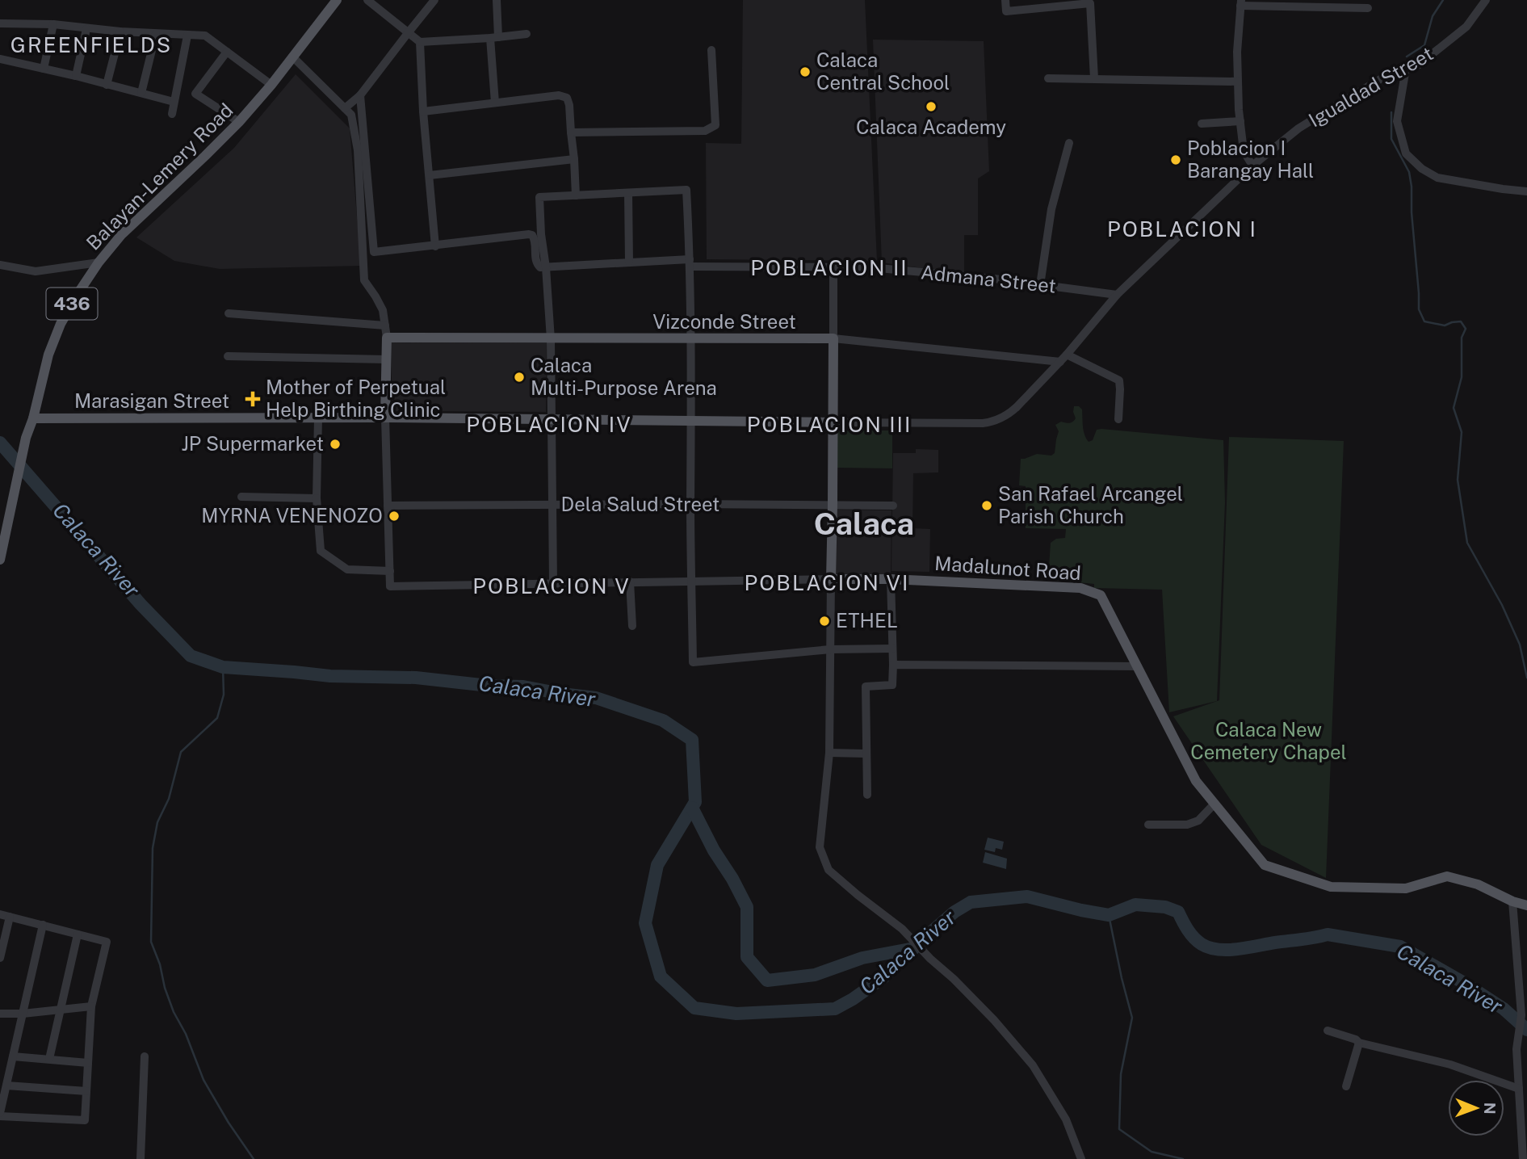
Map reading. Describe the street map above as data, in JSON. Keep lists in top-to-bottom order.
{
  "streets": {
    "main road": [
      "Balayan-Lemery Road",
      "436",
      "Vizconde Street",
      "Marasigan Street",
      "Madalunot Road"
    ],
    "street": ["Igualdad Street", "Admana Street", "Dela Salud Street"]
  },
  "crossings": [
    ["Igualdad Street", "Admana Street"],
    ["Igualdad Street", "Vizconde Street"],
    ["Igualdad Street", "Marasigan Street"],
    ["Balayan-Lemery Road", "Marasigan Street"],
    ["Vizconde Street", "Marasigan Street"]
  ],
  "districts": [
    "GREENFIELDS",
    "POBLACION I",
    "POBLACION II",
    "POBLACION IV",
    "POBLACION III",
    "Calaca",
    "POBLACION VI",
    "POBLACION V"
  ],
  "water": ["Calaca River"],
  "parks": ["Calaca New Cemetery Chapel"],
  "places": {
    "other": [
      "Calaca Central School",
      "Calaca Academy",
      "Poblacion I Barangay Hall",
      "Calaca Multi-Purpose Arena",
      "JP Supermarket",
      "San Rafael Arcangel Parish Church",
      "MYRNA VENENOZO",
      "ETHEL"
    ],
    "health": ["Mother of Perpetual Help Birthing Clinic"]
  },
  "north": "right"
}
